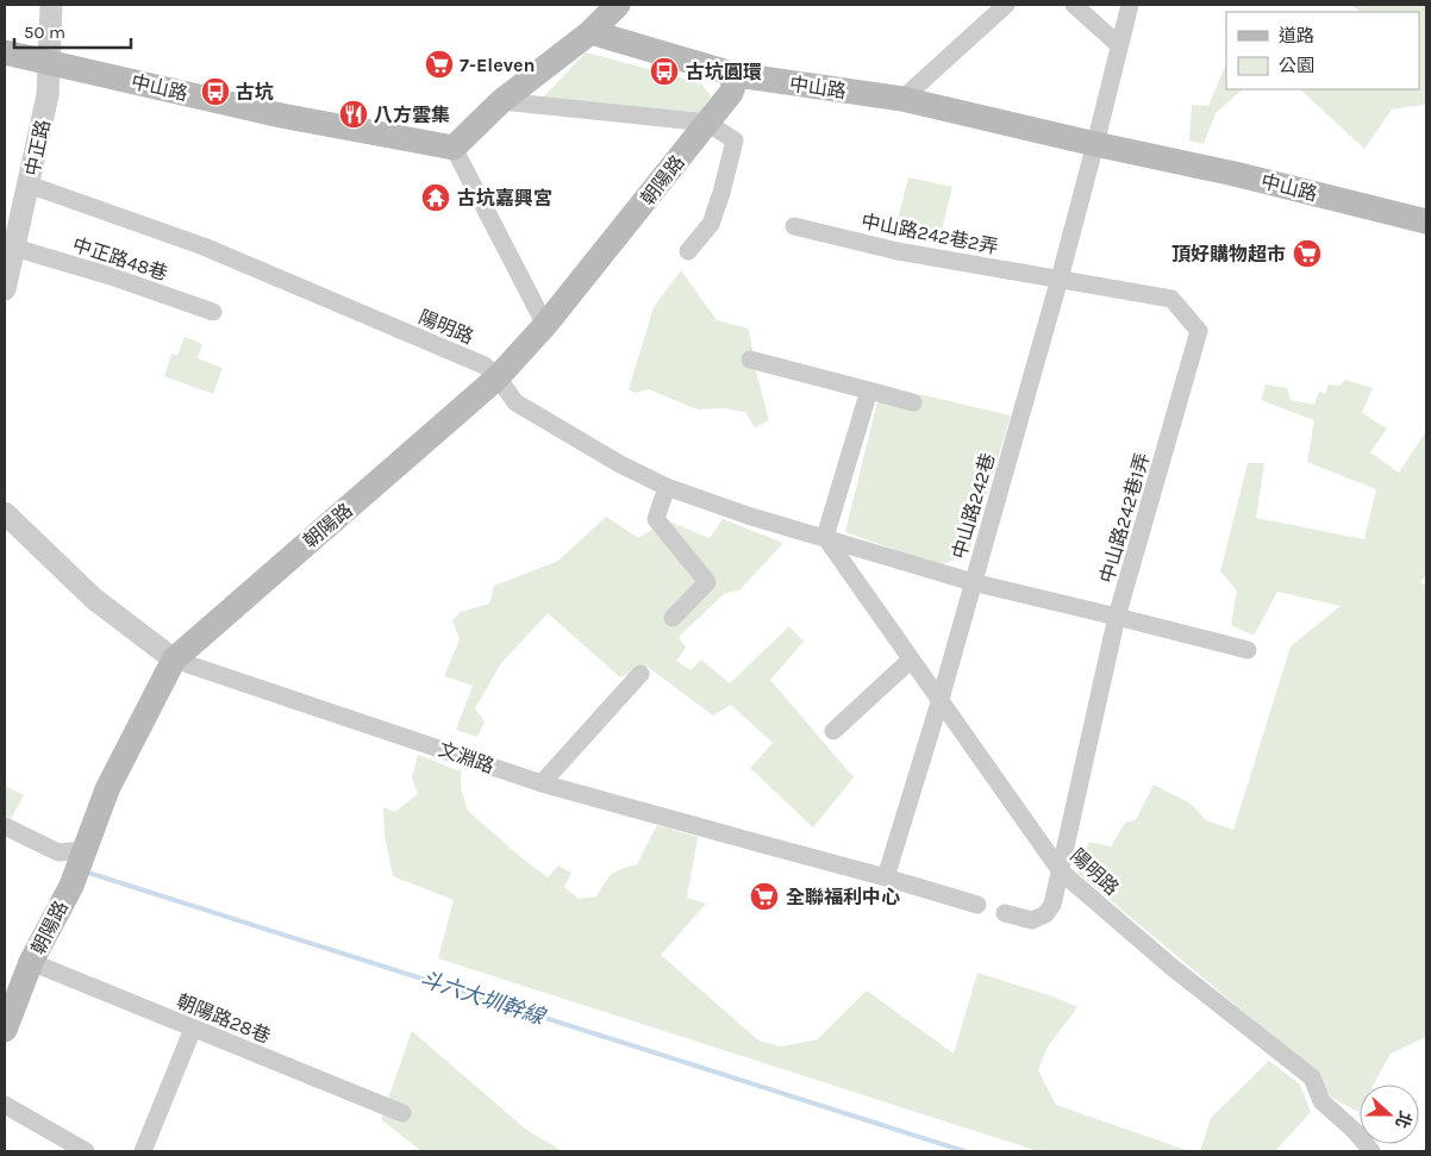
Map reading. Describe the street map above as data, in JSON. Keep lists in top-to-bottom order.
{
  "streets": {
    "main road": ["中山路", "朝陽路"],
    "street": [
      "中正路",
      "中山路242巷2弄",
      "中正路48巷",
      "陽明路",
      "中山路242巷",
      "中山路242巷1弄",
      "文淵路",
      "朝陽路28巷"
    ]
  },
  "crossings": [
    ["中山路", "中正路"],
    ["中山路", "朝陽路"],
    ["中山路", "中山路242巷"],
    ["中正路", "中正路48巷"],
    ["中正路", "陽明路"],
    ["朝陽路", "陽明路"],
    ["朝陽路", "文淵路"],
    ["朝陽路", "朝陽路28巷"],
    ["中山路242巷2弄", "中山路242巷"],
    ["中山路242巷2弄", "中山路242巷1弄"],
    ["陽明路", "中山路242巷"],
    ["陽明路", "中山路242巷1弄"],
    ["中山路242巷", "中山路242巷1弄"],
    ["中山路242巷", "文淵路"]
  ],
  "water": ["斗六大圳幹線"],
  "places": {
    "supermarket": ["7-Eleven", "頂好購物超市", "全聯福利中心"],
    "bus stop": ["古坑圓環", "古坑"],
    "restaurant": ["八方雲集"],
    "temple": ["古坑嘉興宮"]
  },
  "legend": ["道路", "公園"],
  "scale_bar": "50 m",
  "north": "right"
}
